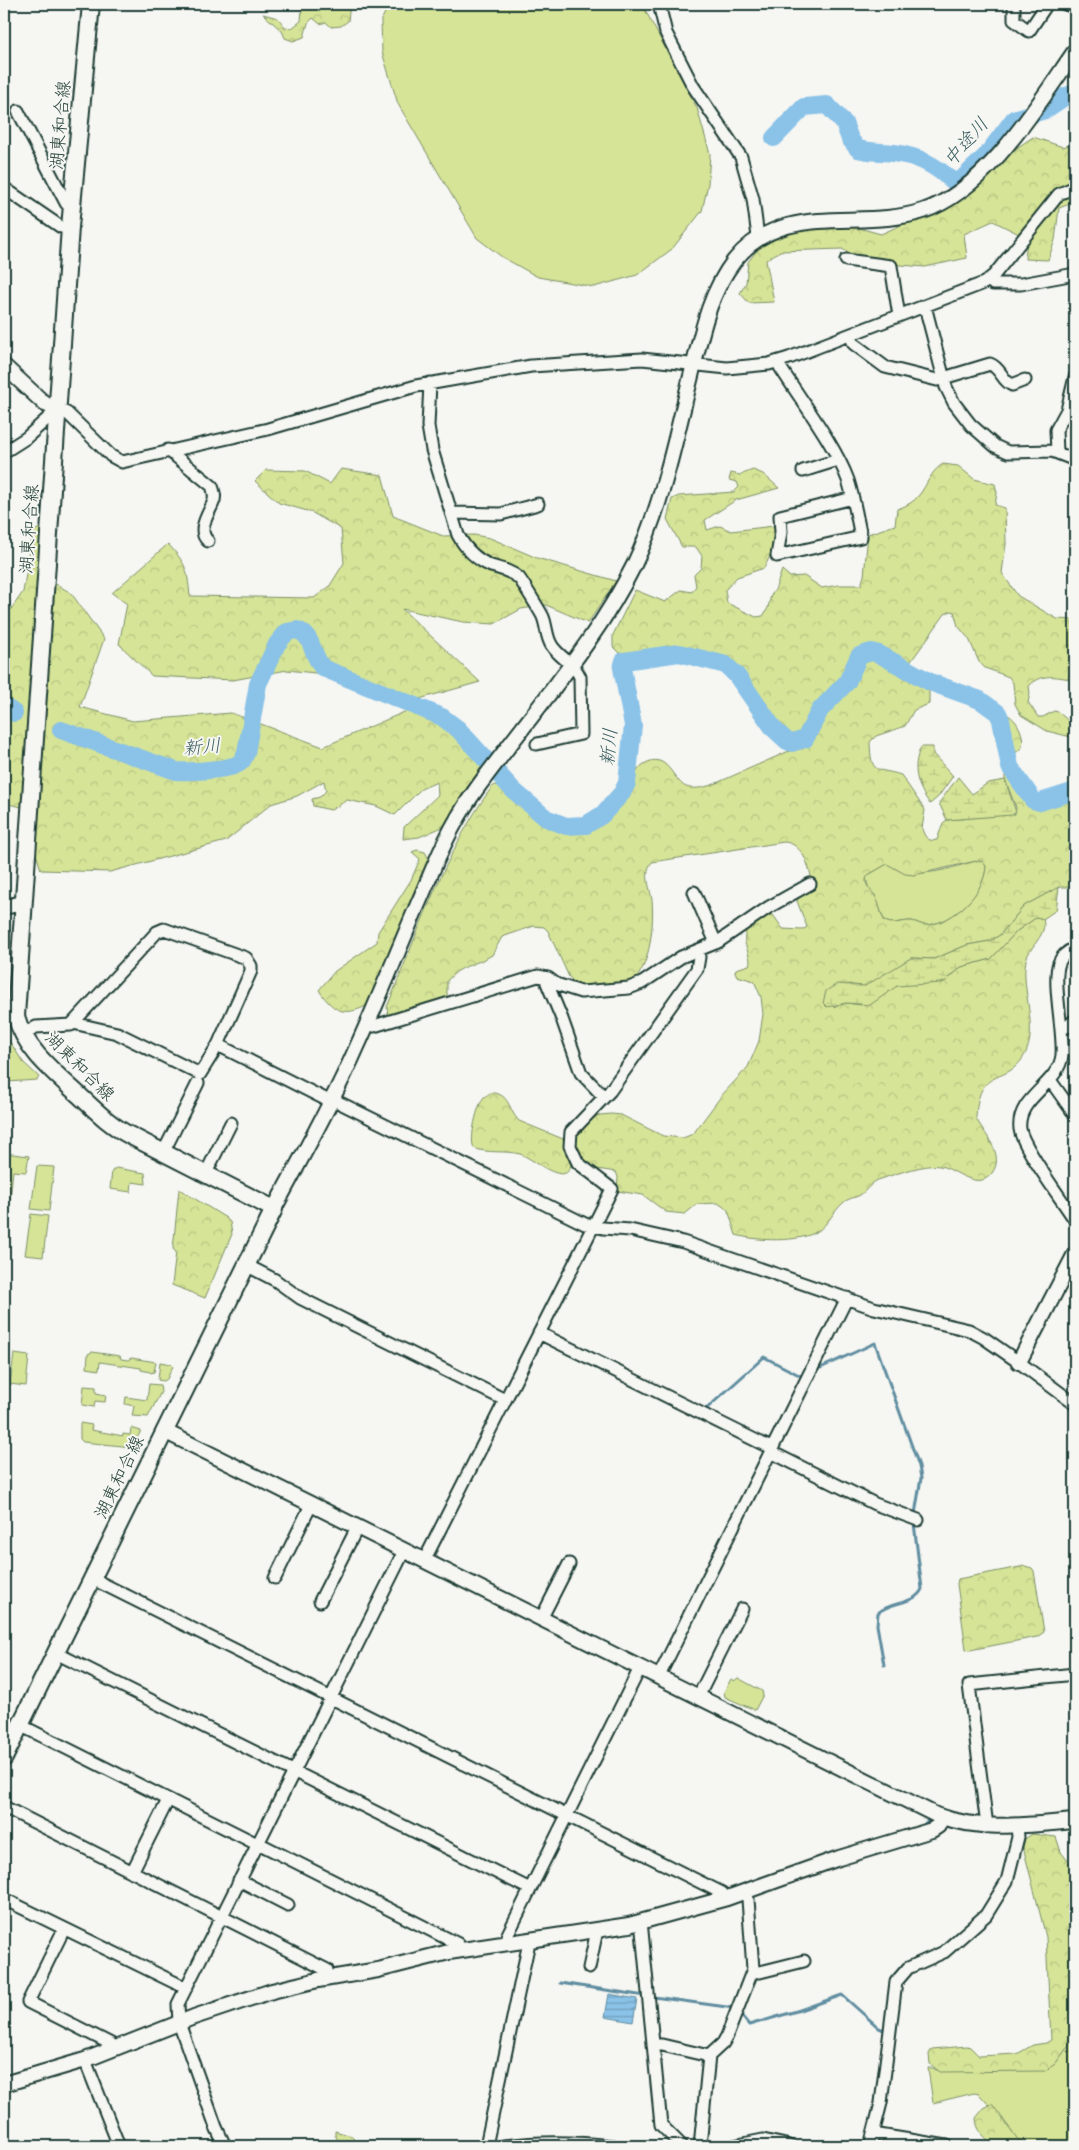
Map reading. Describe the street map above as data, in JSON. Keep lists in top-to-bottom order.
{
  "streets": {
    "main road": ["湖東和合線"]
  },
  "water": ["中途川", "新川"]
}
